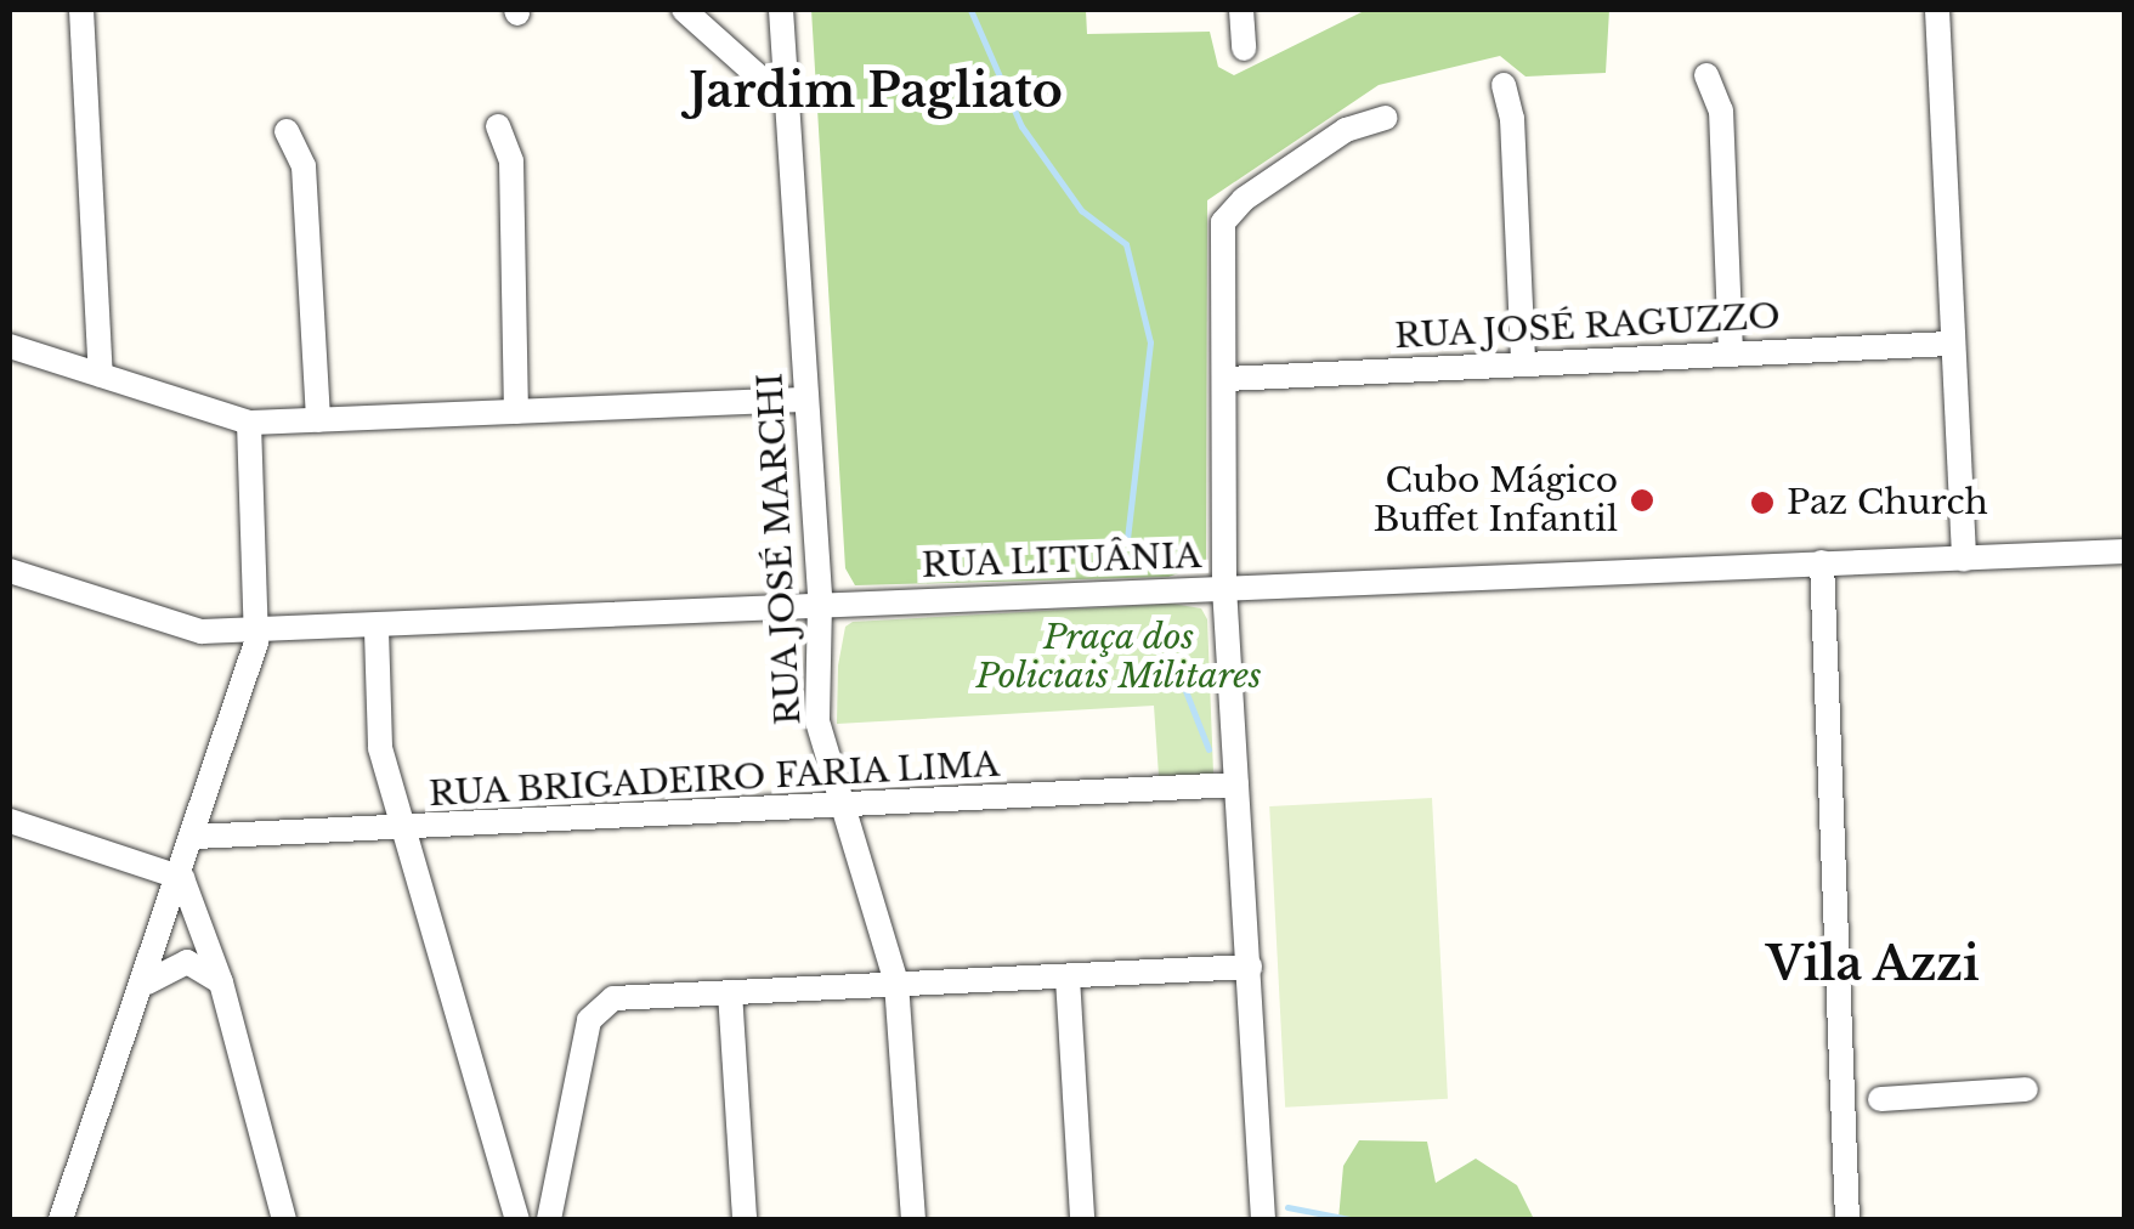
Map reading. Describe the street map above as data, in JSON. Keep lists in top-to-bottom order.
{
  "streets": {
    "street": [
      "RUA JOSÉ RAGUZZO",
      "RUA JOSÉ MARCHI",
      "RUA LITUÂNIA",
      "RUA BRIGADEIRO FARIA LIMA"
    ]
  },
  "crossings": [
    ["RUA JOSÉ MARCHI", "RUA LITUÂNIA"],
    ["RUA JOSÉ MARCHI", "RUA BRIGADEIRO FARIA LIMA"]
  ],
  "districts": ["Jardim Pagliato", "Vila Azzi"],
  "parks": ["Praça dos Policiais Militares"],
  "places": ["Cubo Mágico Buffet Infantil", "Paz Church"]
}
